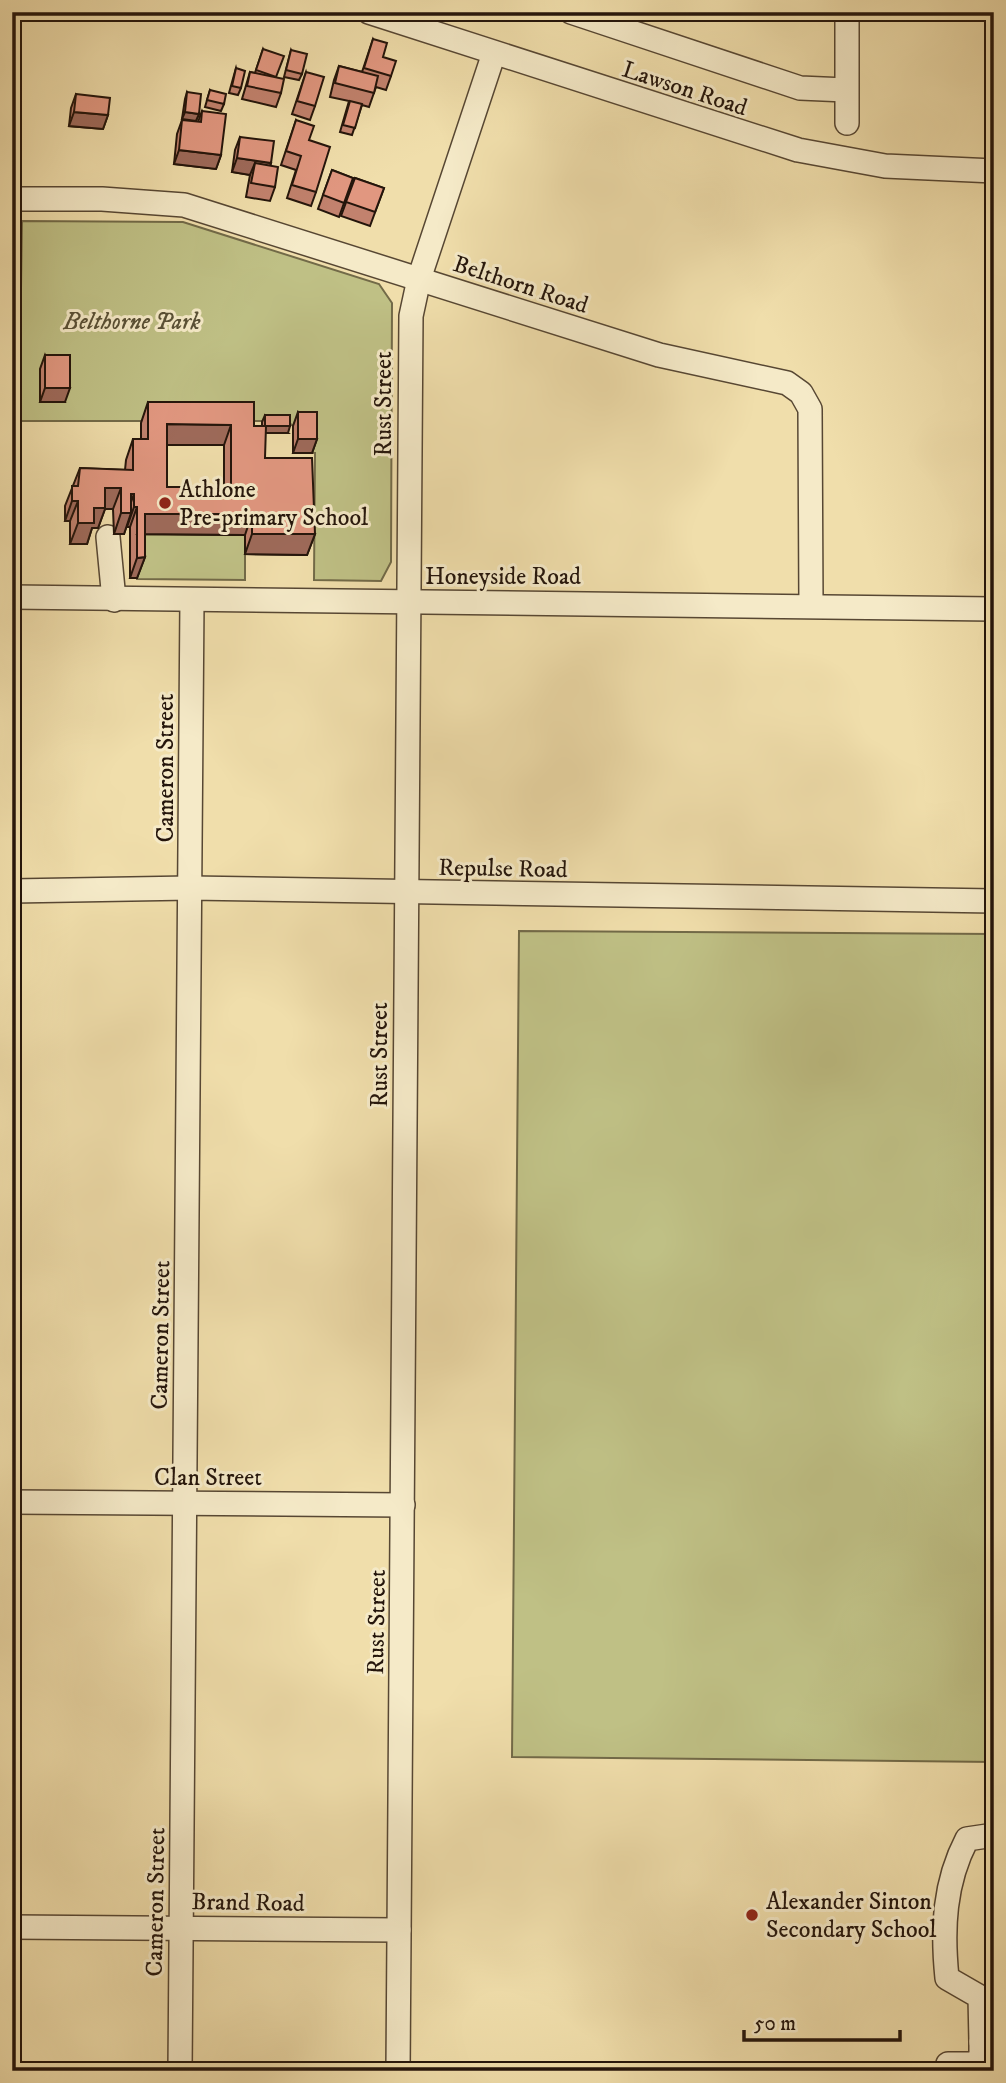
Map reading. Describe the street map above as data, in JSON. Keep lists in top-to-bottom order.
{
  "streets": {
    "street": [
      "Lawson Road",
      "Belthorn Road",
      "Rust Street",
      "Honeyside Road",
      "Cameron Street",
      "Repulse Road",
      "Clan Street",
      "Brand Road"
    ]
  },
  "crossings": [
    ["Lawson Road", "Rust Street"],
    ["Belthorn Road", "Rust Street"],
    ["Belthorn Road", "Honeyside Road"],
    ["Rust Street", "Honeyside Road"],
    ["Rust Street", "Repulse Road"],
    ["Rust Street", "Clan Street"],
    ["Rust Street", "Brand Road"],
    ["Honeyside Road", "Cameron Street"],
    ["Cameron Street", "Repulse Road"],
    ["Cameron Street", "Clan Street"],
    ["Cameron Street", "Brand Road"]
  ],
  "parks": ["Belthorne Park"],
  "places": ["Athlone Pre-primary School", "Alexander Sinton Secondary School"],
  "scale_bar": "50 m"
}
